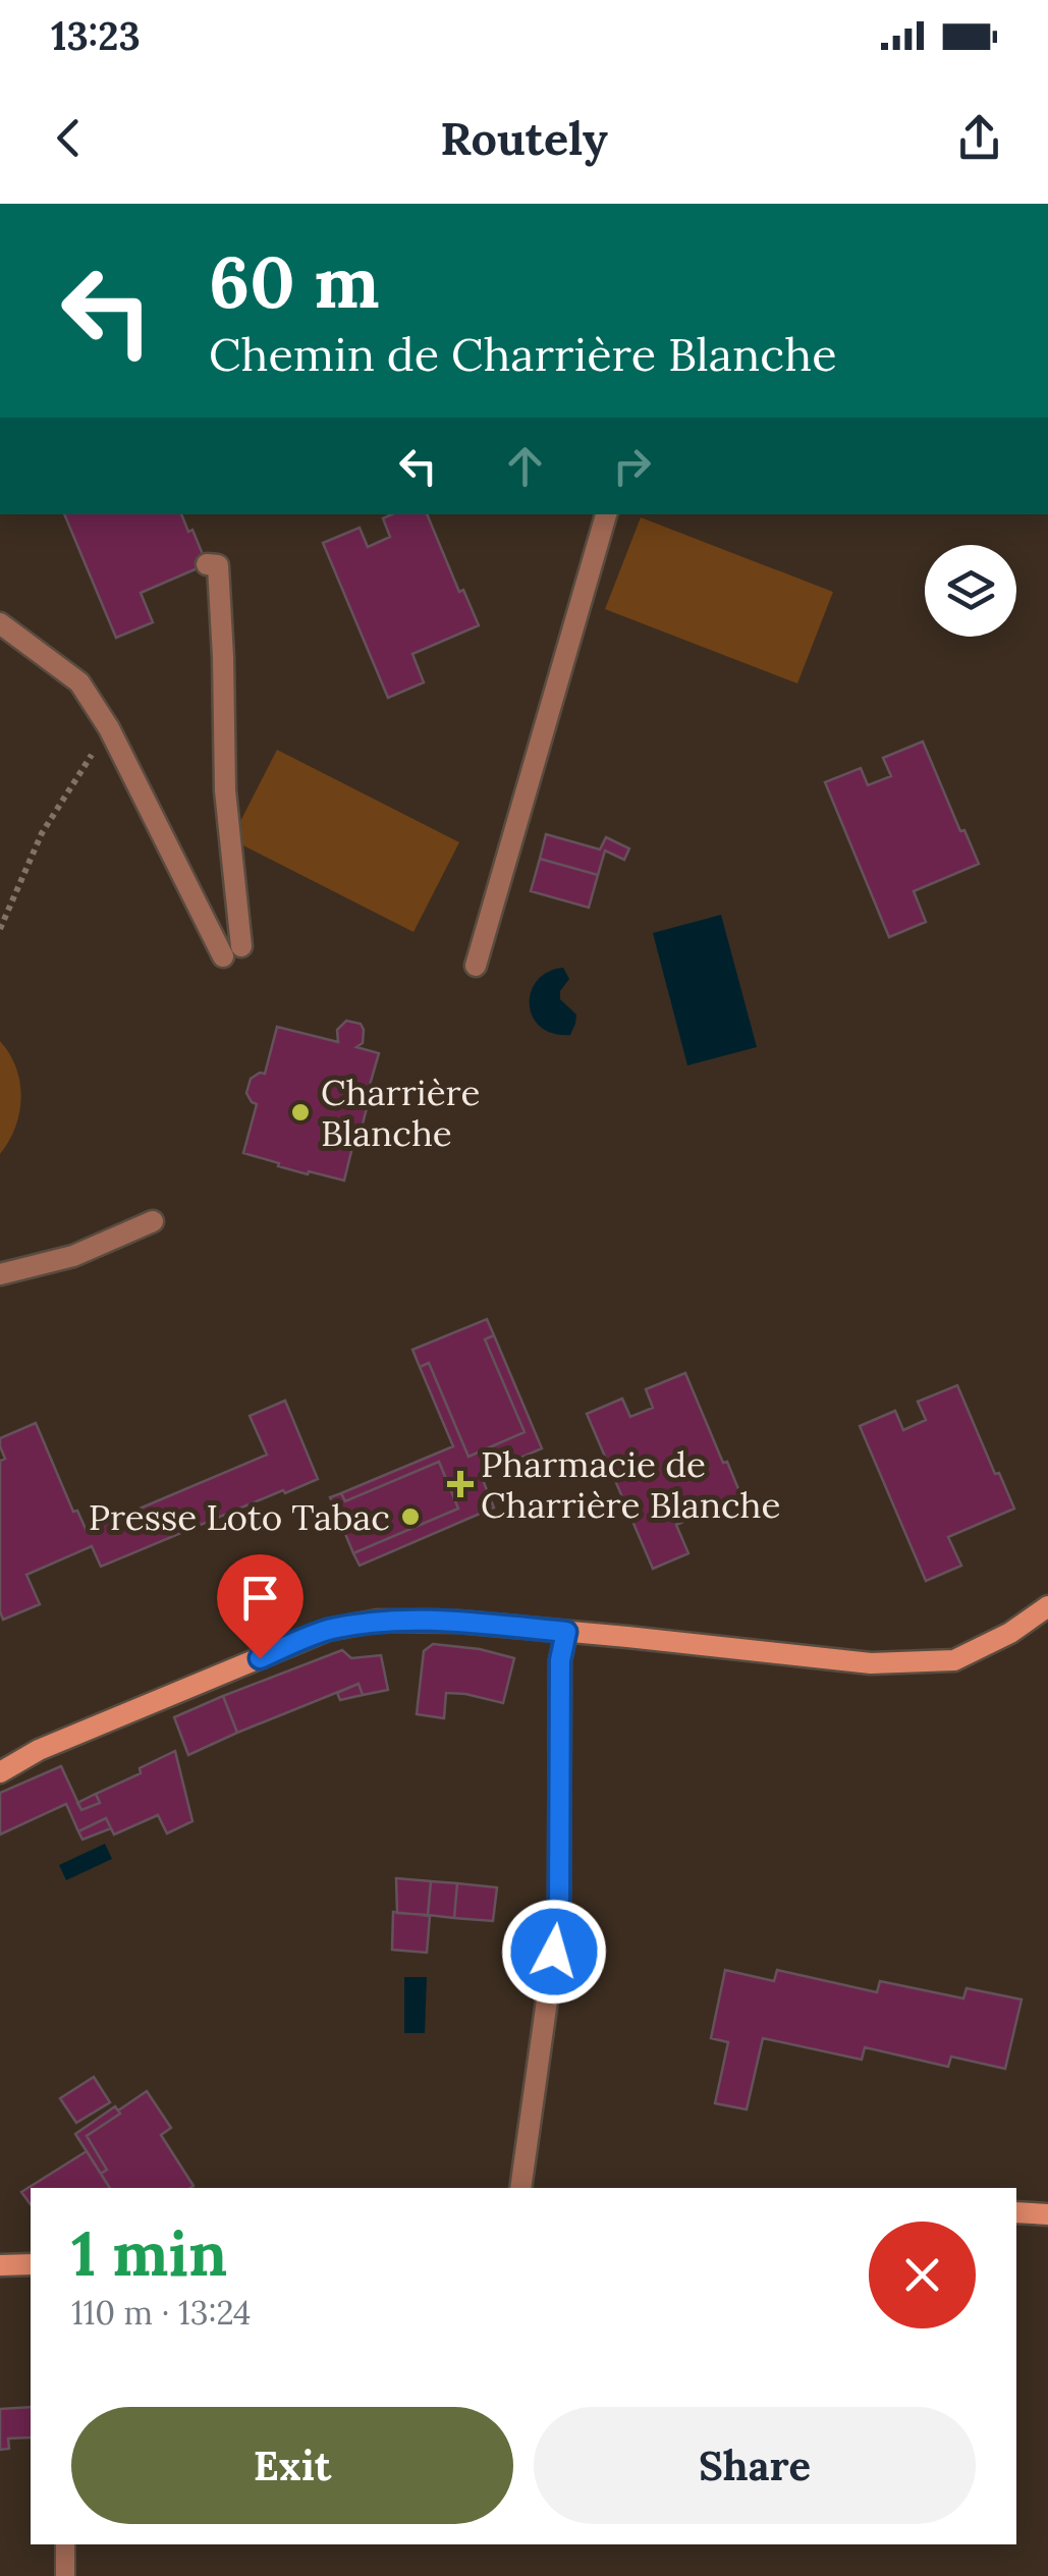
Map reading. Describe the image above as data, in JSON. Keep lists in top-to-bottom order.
{
  "places": {
    "other": ["Charrière Blanche", "Presse Loto Tabac"],
    "health": ["Pharmacie de Charrière Blanche"]
  },
  "page": {
    "status": "13:23",
    "header": "Routely",
    "turn": ["60 m", "Chemin de Charrière Blanche"],
    "heading": ["1 min", "110 m · 13:24"],
    "buttons": ["Exit", "Share"]
  }
}
